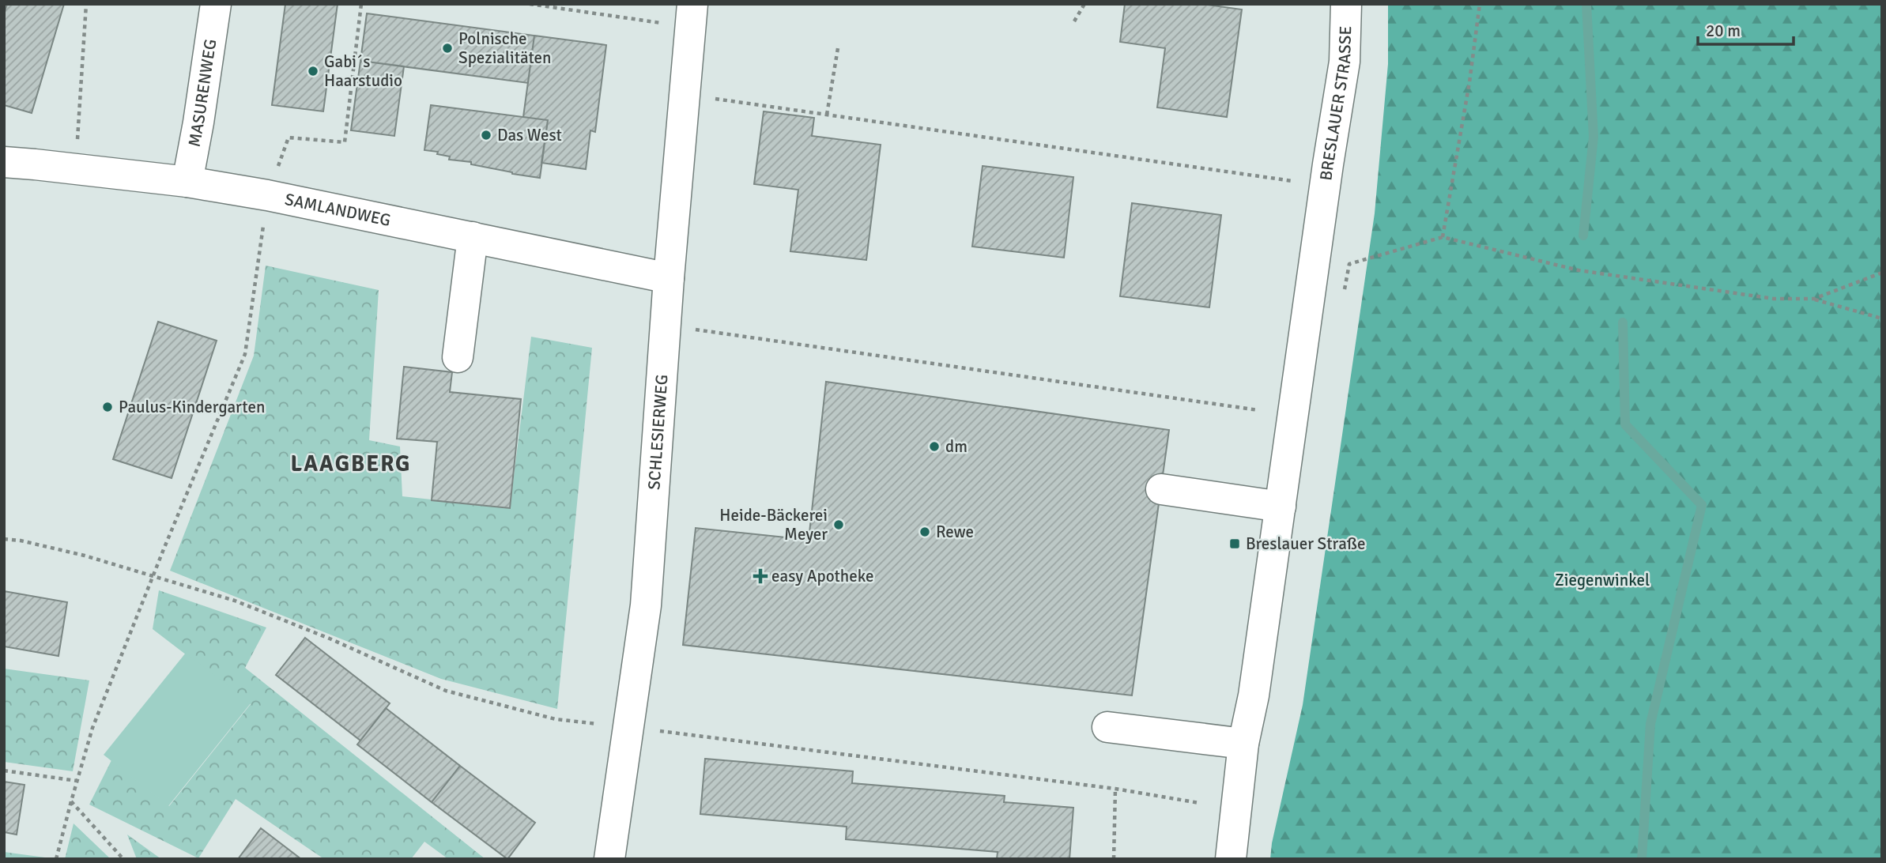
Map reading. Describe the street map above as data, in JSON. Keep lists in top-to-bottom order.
{
  "streets": {
    "street": [
      "MASURENWEG",
      "BRESLAUER STRASSE",
      "SAMLANDWEG",
      "SCHLESIERWEG"
    ]
  },
  "crossings": [
    ["MASURENWEG", "SAMLANDWEG"],
    ["SAMLANDWEG", "SCHLESIERWEG"]
  ],
  "districts": ["LAAGBERG"],
  "parks": ["Ziegenwinkel"],
  "places": {
    "other": [
      "Polnische Spezialitäten",
      "Gabi´s Haarstudio",
      "Das West",
      "Paulus-Kindergarten",
      "dm",
      "Heide-Bäckerei Meyer",
      "Rewe"
    ],
    "transit": ["Breslauer Straße"],
    "health": ["easy Apotheke"]
  },
  "scale_bar": "20 m"
}
